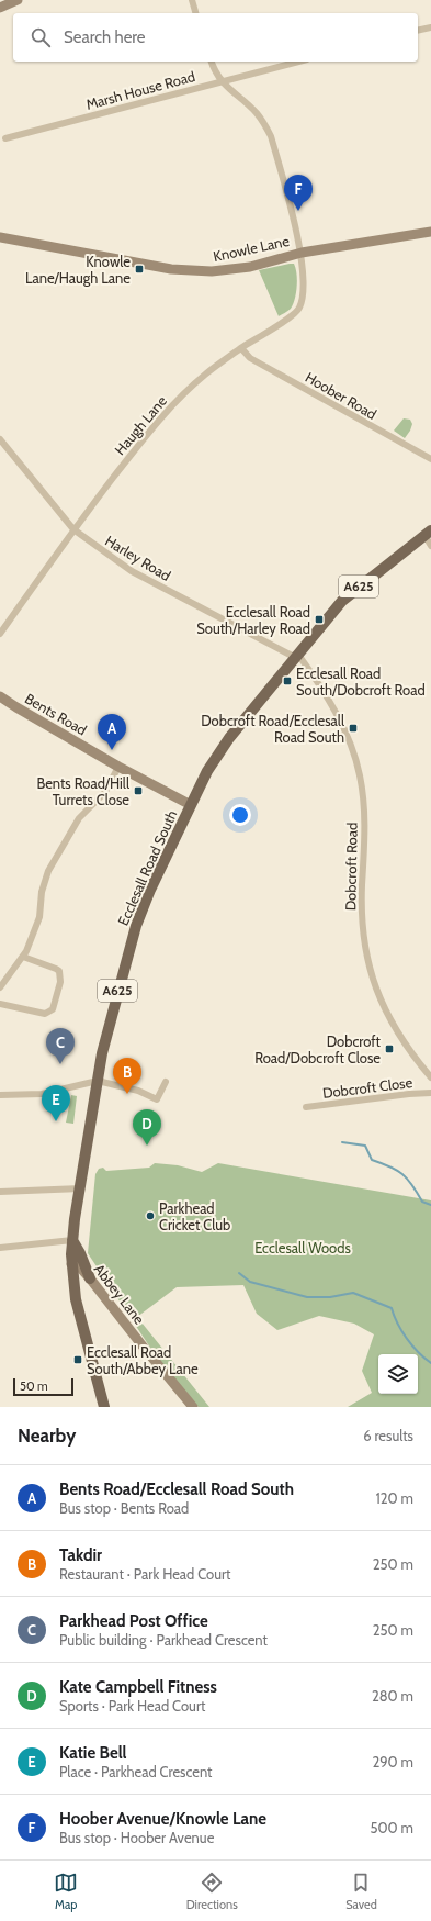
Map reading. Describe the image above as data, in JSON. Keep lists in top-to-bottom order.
{
  "streets": {
    "main road": ["A625", "Ecclesall Road South"],
    "street": [
      "Marsh House Road",
      "Knowle Lane",
      "Hoober Road",
      "Haugh Lane",
      "Harley Road",
      "Bents Road",
      "Dobcroft Road",
      "Dobcroft Close",
      "Abbey Lane"
    ]
  },
  "crossings": [
    ["Knowle Lane", "Haugh Lane"],
    ["Hoober Road", "Haugh Lane"],
    ["Haugh Lane", "Harley Road"],
    ["Harley Road", "Dobcroft Road"],
    ["Harley Road", "Ecclesall Road South"],
    ["Bents Road", "Ecclesall Road South"],
    ["Dobcroft Road", "Ecclesall Road South"],
    ["Ecclesall Road South", "Abbey Lane"]
  ],
  "parks": ["Ecclesall Woods"],
  "places": {
    "transit": [
      "Knowle Lane/Haugh Lane",
      "Ecclesall Road South/Harley Road",
      "Ecclesall Road South/Dobcroft Road",
      "Dobcroft Road/Ecclesall Road South",
      "Bents Road/Hill Turrets Close",
      "Dobcroft Road/Dobcroft Close",
      "Ecclesall Road South/Abbey Lane"
    ],
    "other": ["Parkhead Cricket Club"]
  },
  "scale_bar": "50 m",
  "page": {
    "search": "Search here",
    "pins": [
      "F",
      "A",
      "C",
      "B",
      "E",
      "D"
    ],
    "scale": "50 m",
    "heading": ["Nearby", "6 results"],
    "list": [
      {
        "mark": "A",
        "name": "Bents Road/Ecclesall Road South",
        "note": "Bus stop · Bents Road",
        "value": "120 m"
      },
      {
        "mark": "B",
        "name": "Takdir",
        "note": "Restaurant · Park Head Court",
        "value": "250 m"
      },
      {
        "mark": "C",
        "name": "Parkhead Post Office",
        "note": "Public building · Parkhead Crescent",
        "value": "250 m"
      },
      {
        "mark": "D",
        "name": "Kate Campbell Fitness",
        "note": "Sports · Park Head Court",
        "value": "280 m"
      },
      {
        "mark": "E",
        "name": "Katie Bell",
        "note": "Place · Parkhead Crescent",
        "value": "290 m"
      },
      {
        "mark": "F",
        "name": "Hoober Avenue/Knowle Lane",
        "note": "Bus stop · Hoober Avenue",
        "value": "500 m"
      }
    ],
    "nav": ["Map", "Directions", "Saved"]
  }
}
